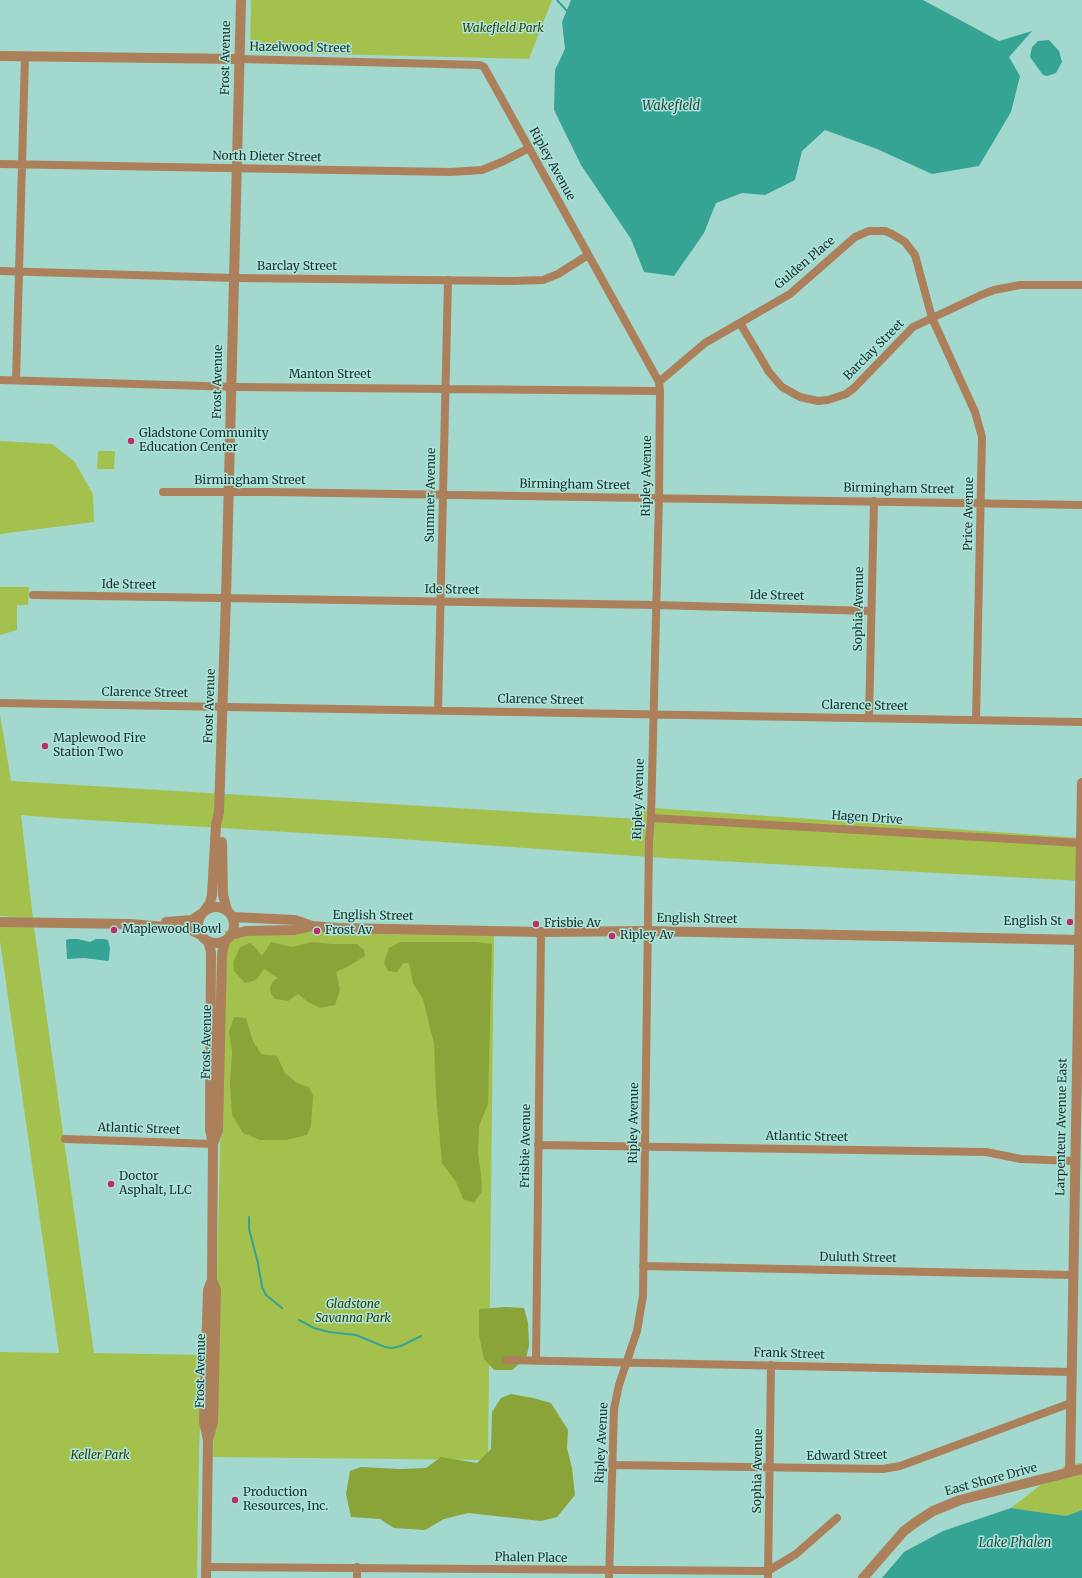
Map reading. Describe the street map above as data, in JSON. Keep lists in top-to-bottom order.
{
  "streets": {
    "street": [
      "Hazelwood Street",
      "Frost Avenue",
      "North Dieter Street",
      "Ripley Avenue",
      "Gulden Place",
      "Barclay Street",
      "Manton Street",
      "Birmingham Street",
      "Summer Avenue",
      "Price Avenue",
      "Ide Street",
      "Sophia Avenue",
      "Clarence Street",
      "Hagen Drive",
      "English Street",
      "Larpenteur Avenue East",
      "Atlantic Street",
      "Frisbie Avenue",
      "Duluth Street",
      "Frank Street",
      "Edward Street",
      "East Shore Drive",
      "Phalen Place"
    ]
  },
  "crossings": [
    ["Hazelwood Street", "Frost Avenue"],
    ["Hazelwood Street", "Ripley Avenue"],
    ["Frost Avenue", "North Dieter Street"],
    ["Frost Avenue", "Barclay Street"],
    ["Frost Avenue", "Manton Street"],
    ["Frost Avenue", "Birmingham Street"],
    ["Frost Avenue", "Ide Street"],
    ["Frost Avenue", "Clarence Street"],
    ["Frost Avenue", "English Street"],
    ["Frost Avenue", "Atlantic Street"],
    ["Frost Avenue", "Phalen Place"],
    ["North Dieter Street", "Ripley Avenue"],
    ["Ripley Avenue", "Gulden Place"],
    ["Ripley Avenue", "Barclay Street"],
    ["Ripley Avenue", "Manton Street"],
    ["Ripley Avenue", "Birmingham Street"],
    ["Ripley Avenue", "Ide Street"],
    ["Ripley Avenue", "Clarence Street"],
    ["Ripley Avenue", "Hagen Drive"],
    ["Ripley Avenue", "English Street"],
    ["Ripley Avenue", "Atlantic Street"],
    ["Ripley Avenue", "Duluth Street"],
    ["Ripley Avenue", "Frank Street"],
    ["Ripley Avenue", "Edward Street"],
    ["Ripley Avenue", "Phalen Place"],
    ["Gulden Place", "Barclay Street"],
    ["Gulden Place", "Manton Street"],
    ["Gulden Place", "Price Avenue"],
    ["Barclay Street", "Summer Avenue"],
    ["Barclay Street", "Price Avenue"],
    ["Manton Street", "Summer Avenue"],
    ["Birmingham Street", "Summer Avenue"],
    ["Birmingham Street", "Price Avenue"],
    ["Birmingham Street", "Sophia Avenue"],
    ["Summer Avenue", "Ide Street"],
    ["Summer Avenue", "Clarence Street"],
    ["Price Avenue", "Clarence Street"],
    ["Ide Street", "Sophia Avenue"],
    ["Sophia Avenue", "Clarence Street"],
    ["Sophia Avenue", "Frank Street"],
    ["Sophia Avenue", "Edward Street"],
    ["Sophia Avenue", "Phalen Place"],
    ["Hagen Drive", "Larpenteur Avenue East"],
    ["English Street", "Larpenteur Avenue East"],
    ["English Street", "Frisbie Avenue"],
    ["Larpenteur Avenue East", "Atlantic Street"],
    ["Larpenteur Avenue East", "Duluth Street"],
    ["Larpenteur Avenue East", "Frank Street"],
    ["Larpenteur Avenue East", "Edward Street"],
    ["Larpenteur Avenue East", "East Shore Drive"],
    ["Atlantic Street", "Frisbie Avenue"],
    ["Frisbie Avenue", "Frank Street"]
  ],
  "water": ["Wakefield", "Lake Phalen"],
  "parks": ["Wakefield Park", "Gladstone Savanna Park", "Keller Park"],
  "places": [
    "Gladstone Community Education Center",
    "Maplewood Fire Station Two",
    "English St",
    "Frisbie Av",
    "Maplewood Bowl",
    "Frost Av",
    "Ripley Av",
    "Doctor Asphalt, LLC",
    "Production Resources, Inc."
  ]
}
